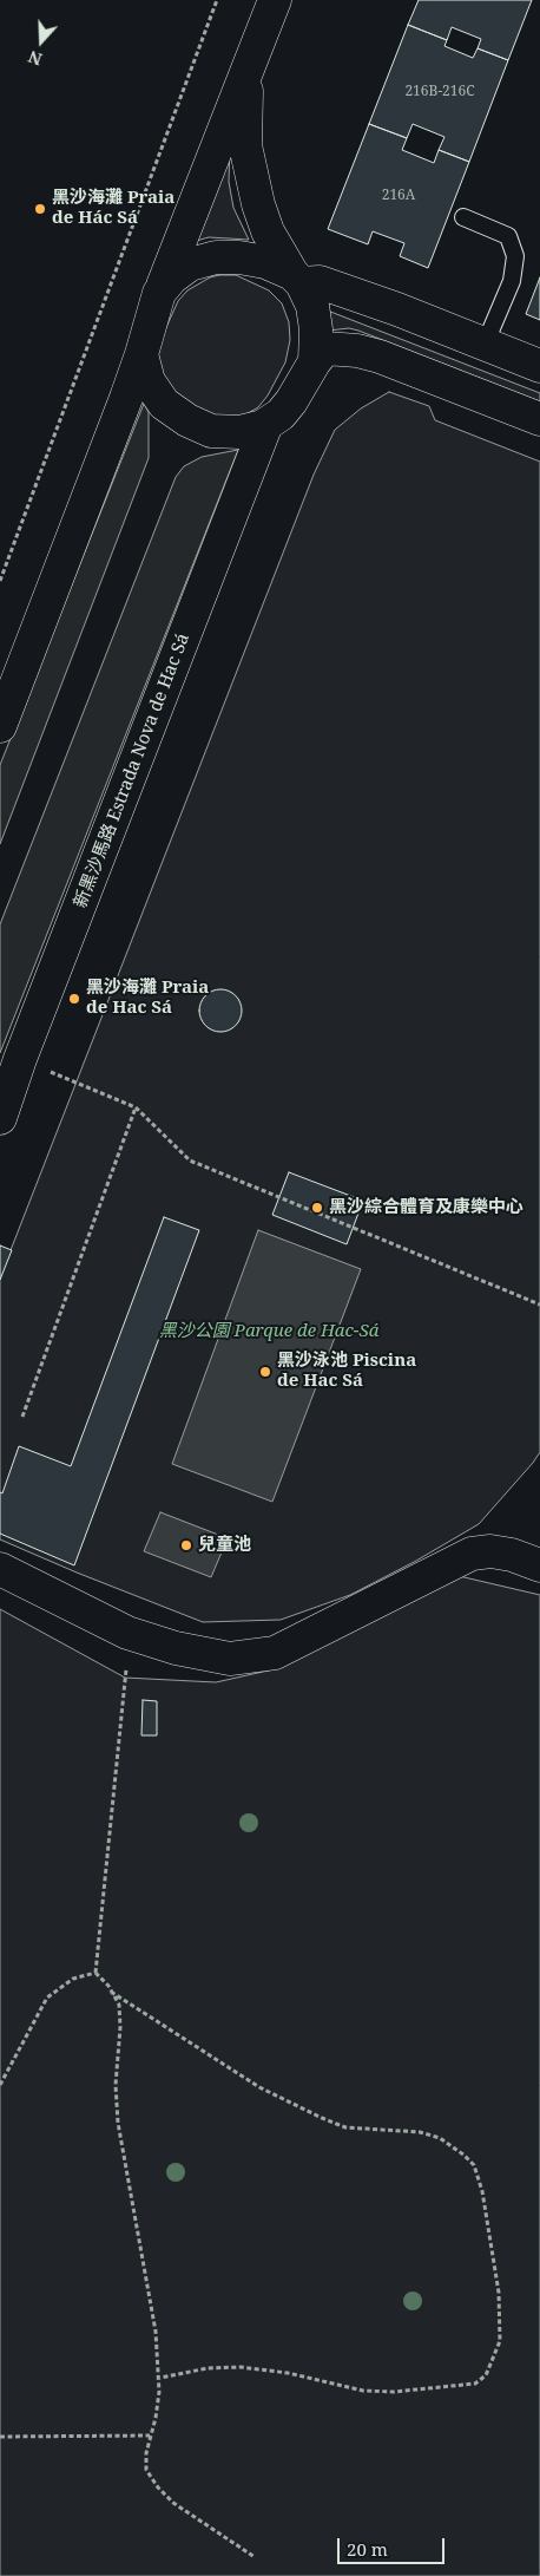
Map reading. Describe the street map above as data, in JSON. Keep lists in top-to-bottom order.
{
  "streets": {
    "street": ["新黑沙馬路 Estrada Nova de Hac Sá"]
  },
  "parks": ["黑沙公園 Parque de Hac-Sá"],
  "places": [
    "黑沙海灘 Praia de Hác Sá",
    "黑沙海灘 Praia de Hac Sá",
    "黑沙綜合體育及康樂中心",
    "黑沙泳池 Piscina de Hac Sá",
    "兒童池"
  ],
  "house_numbers": ["216B-216C", "216A"],
  "scale_bar": "20 m",
  "north": "bottom"
}
